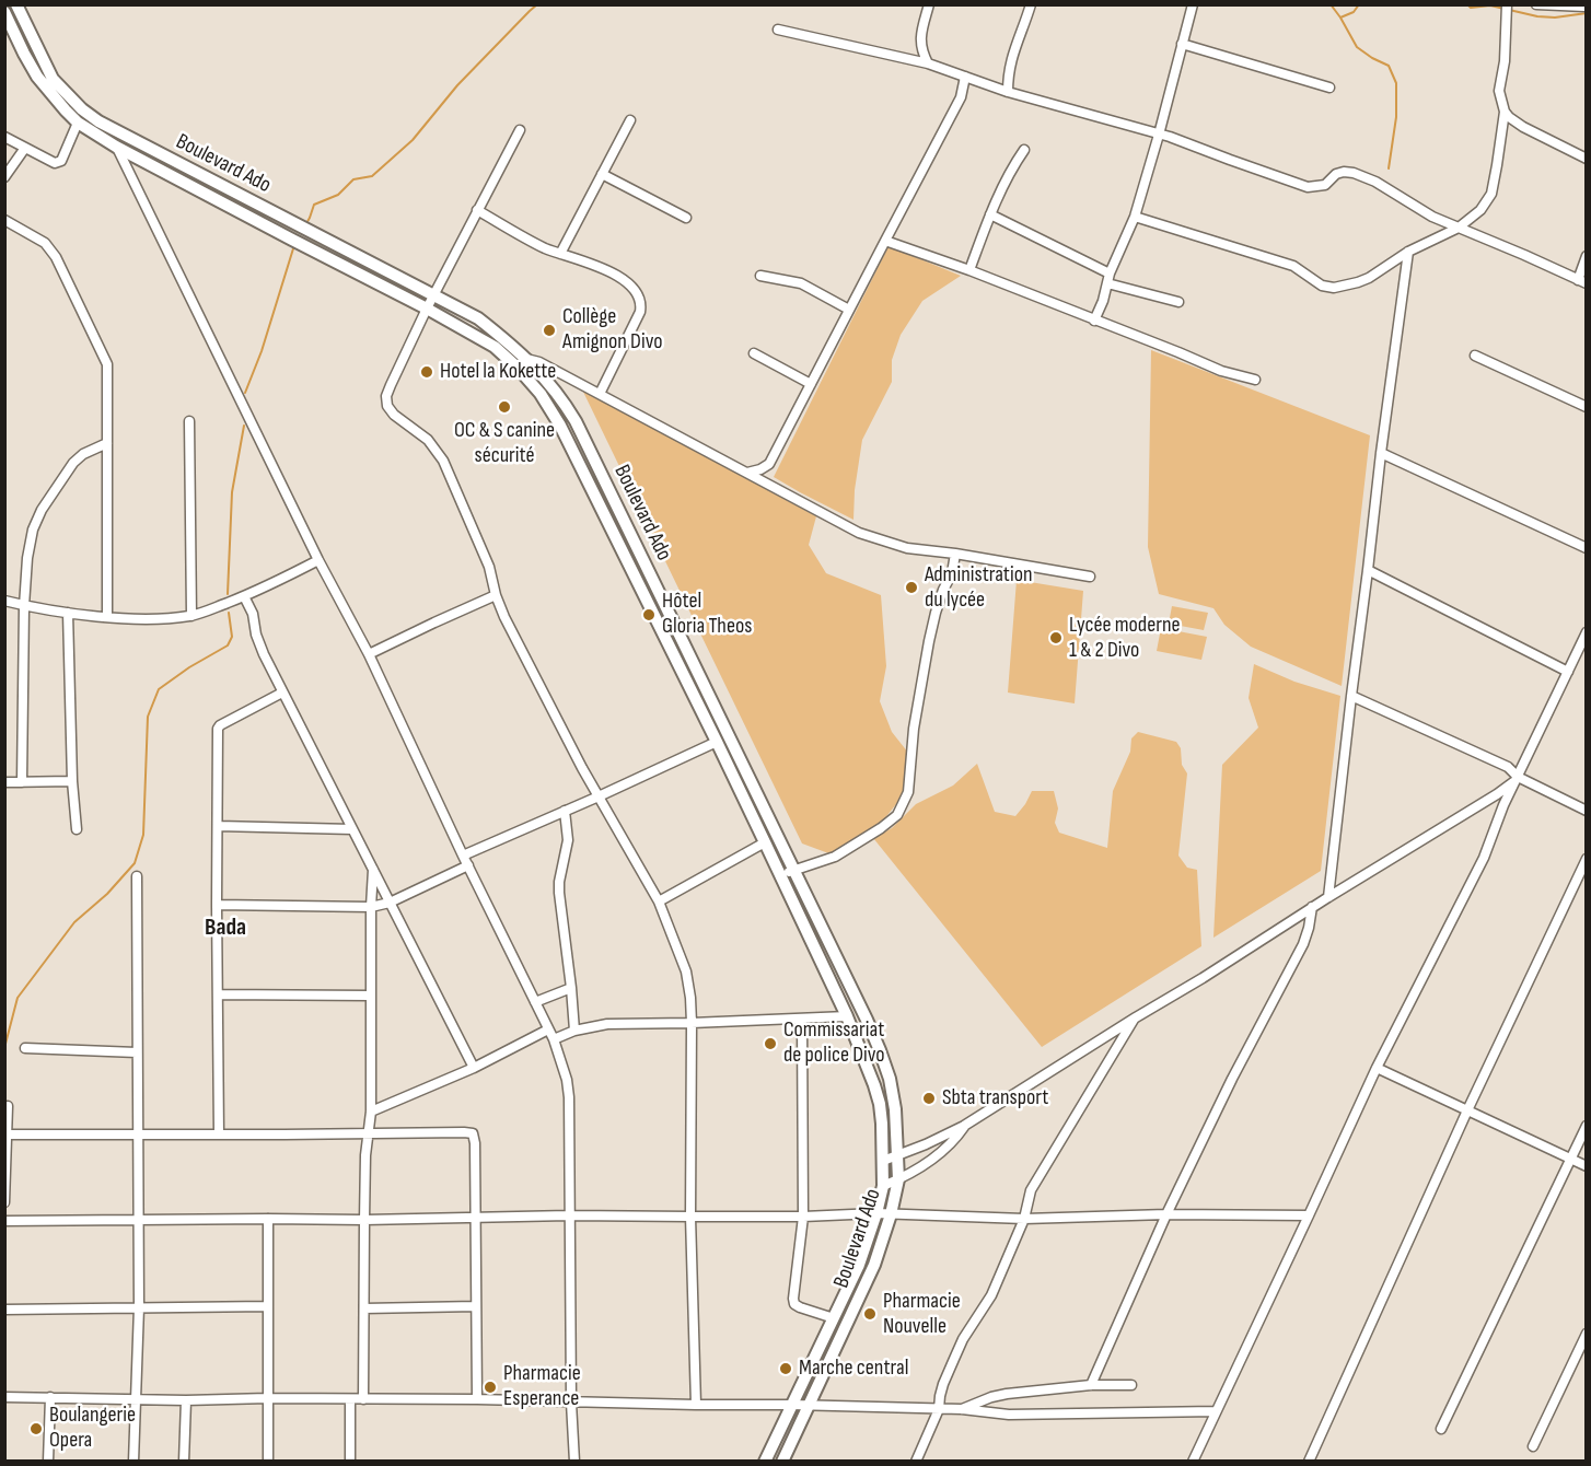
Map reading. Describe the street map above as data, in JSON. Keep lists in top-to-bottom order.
{
  "streets": {
    "main road": ["Boulevard Ado"]
  },
  "districts": ["Bada"],
  "places": [
    "Collège Amignon Divo",
    "Hotel la Kokette",
    "OC & S canine sécurité",
    "Administration du lycée",
    "Hôtel Gloria Theos",
    "Lycée moderne 1 & 2 Divo",
    "Commissariat de police Divo",
    "Sbta transport",
    "Pharmacie Nouvelle",
    "Marche central",
    "Pharmacie Esperance",
    "Boulangerie Opera"
  ]
}
